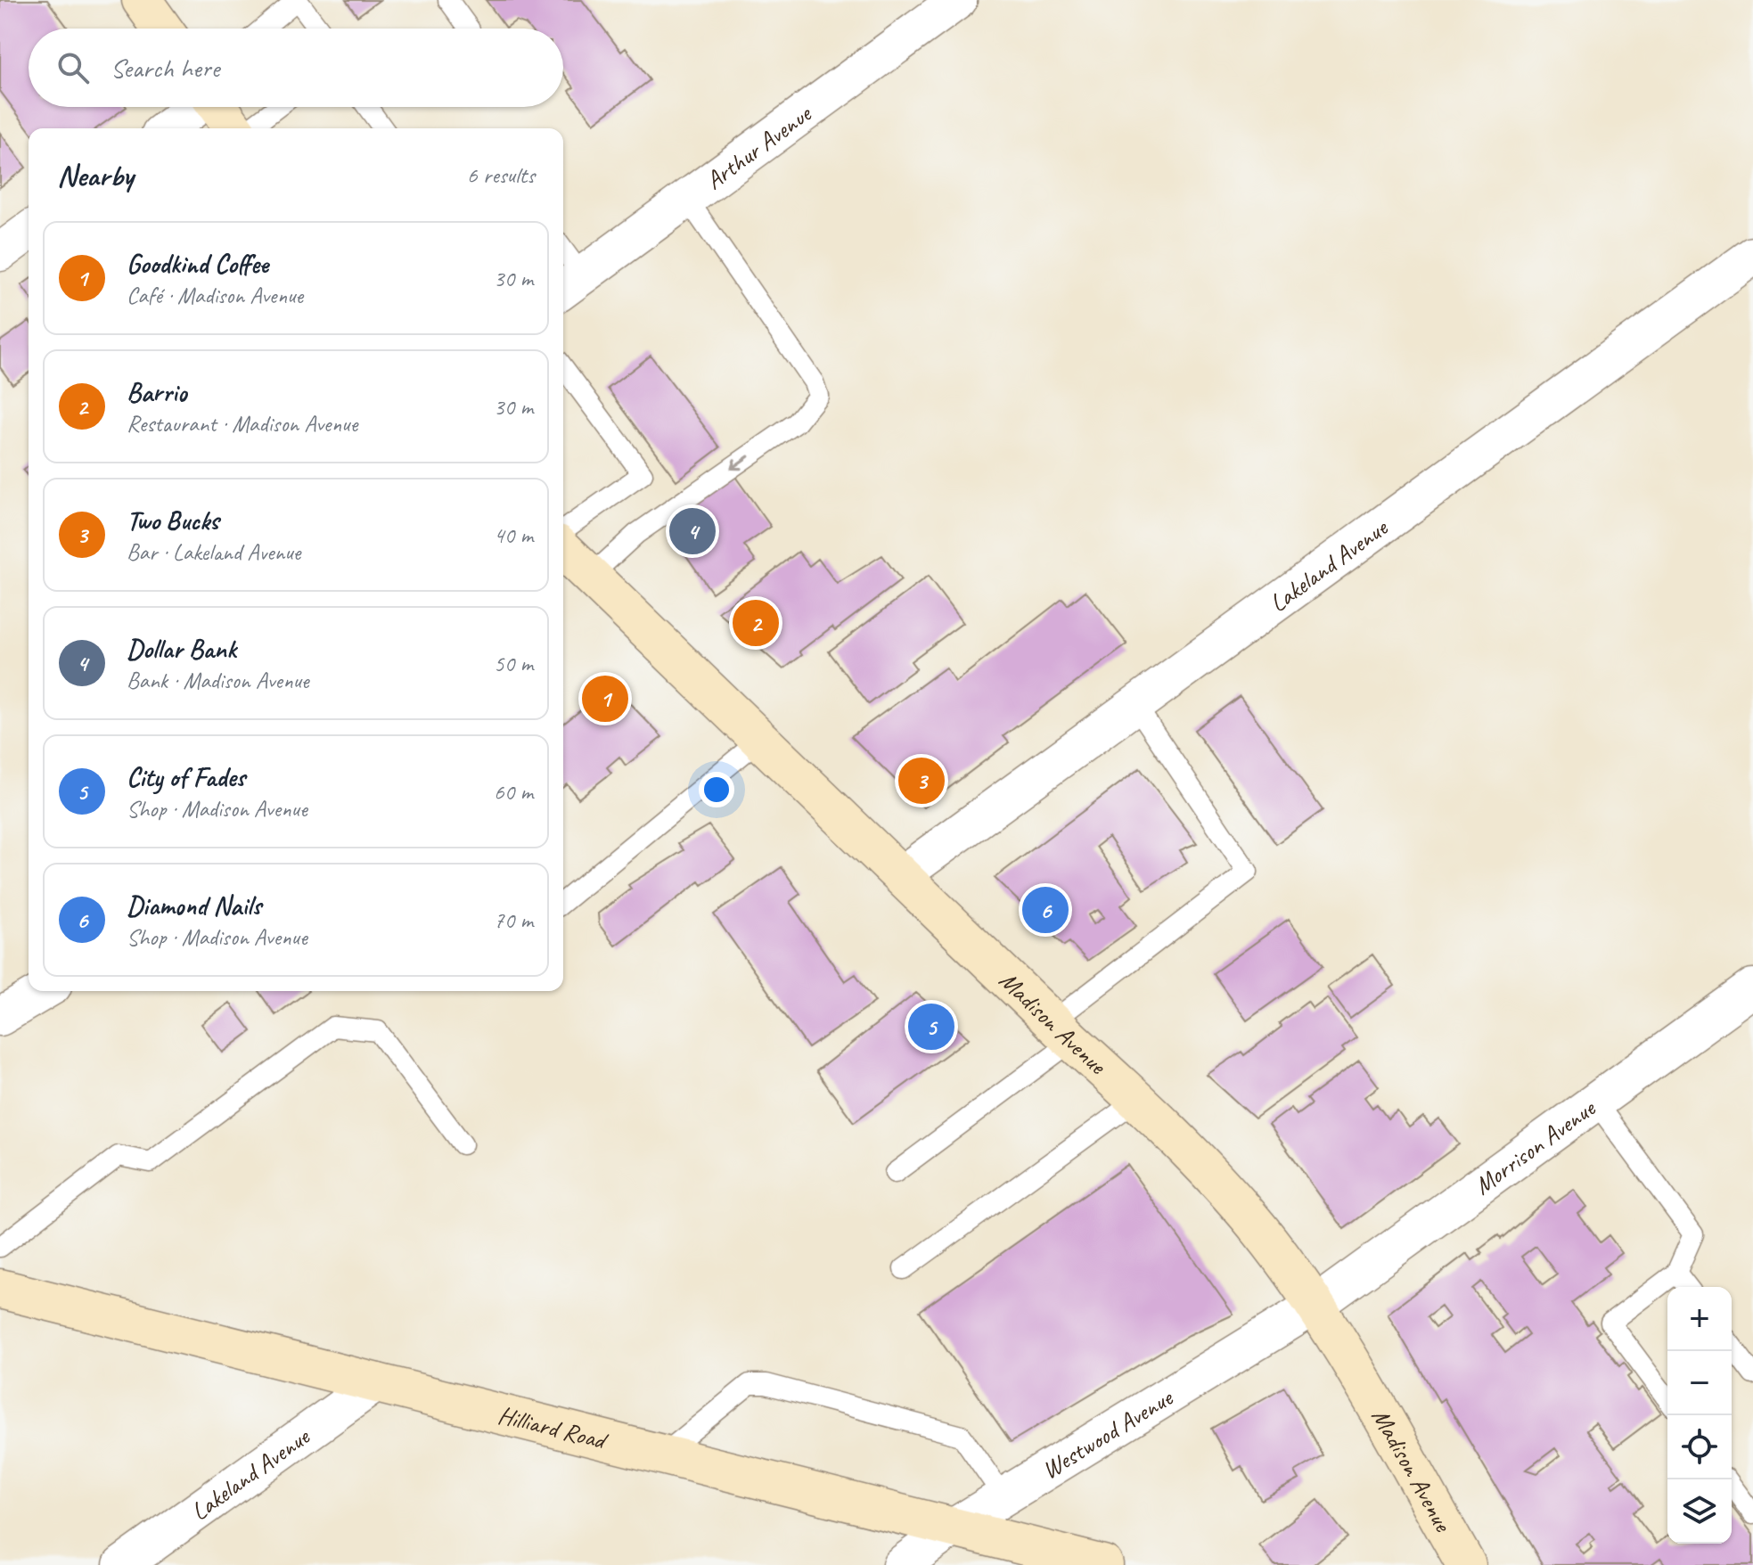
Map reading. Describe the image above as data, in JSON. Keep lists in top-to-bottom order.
{
  "streets": {
    "main road": ["Madison Avenue", "Hilliard Road"],
    "street": [
      "Arthur Avenue",
      "Lakeland Avenue",
      "Morrison Avenue",
      "Westwood Avenue"
    ]
  },
  "crossings": [
    ["Lakeland Avenue", "Madison Avenue"],
    ["Lakeland Avenue", "Hilliard Road"],
    ["Madison Avenue", "Morrison Avenue"],
    ["Madison Avenue", "Westwood Avenue"],
    ["Morrison Avenue", "Westwood Avenue"],
    ["Hilliard Road", "Westwood Avenue"]
  ],
  "page": {
    "search": "Search here",
    "heading": ["Nearby", "6 results"],
    "list": [
      {
        "mark": "1",
        "name": "Goodkind Coffee",
        "note": "Café · Madison Avenue",
        "value": "30 m"
      },
      {
        "mark": "2",
        "name": "Barrio",
        "note": "Restaurant · Madison Avenue",
        "value": "30 m"
      },
      {
        "mark": "3",
        "name": "Two Bucks",
        "note": "Bar · Lakeland Avenue",
        "value": "40 m"
      },
      {
        "mark": "4",
        "name": "Dollar Bank",
        "note": "Bank · Madison Avenue",
        "value": "50 m"
      },
      {
        "mark": "5",
        "name": "City of Fades",
        "note": "Shop · Madison Avenue",
        "value": "60 m"
      },
      {
        "mark": "6",
        "name": "Diamond Nails",
        "note": "Shop · Madison Avenue",
        "value": "70 m"
      }
    ],
    "pins": [
      "4",
      "2",
      "1",
      "3",
      "6",
      "5"
    ],
    "map_buttons": ["+", "−"]
  }
}
